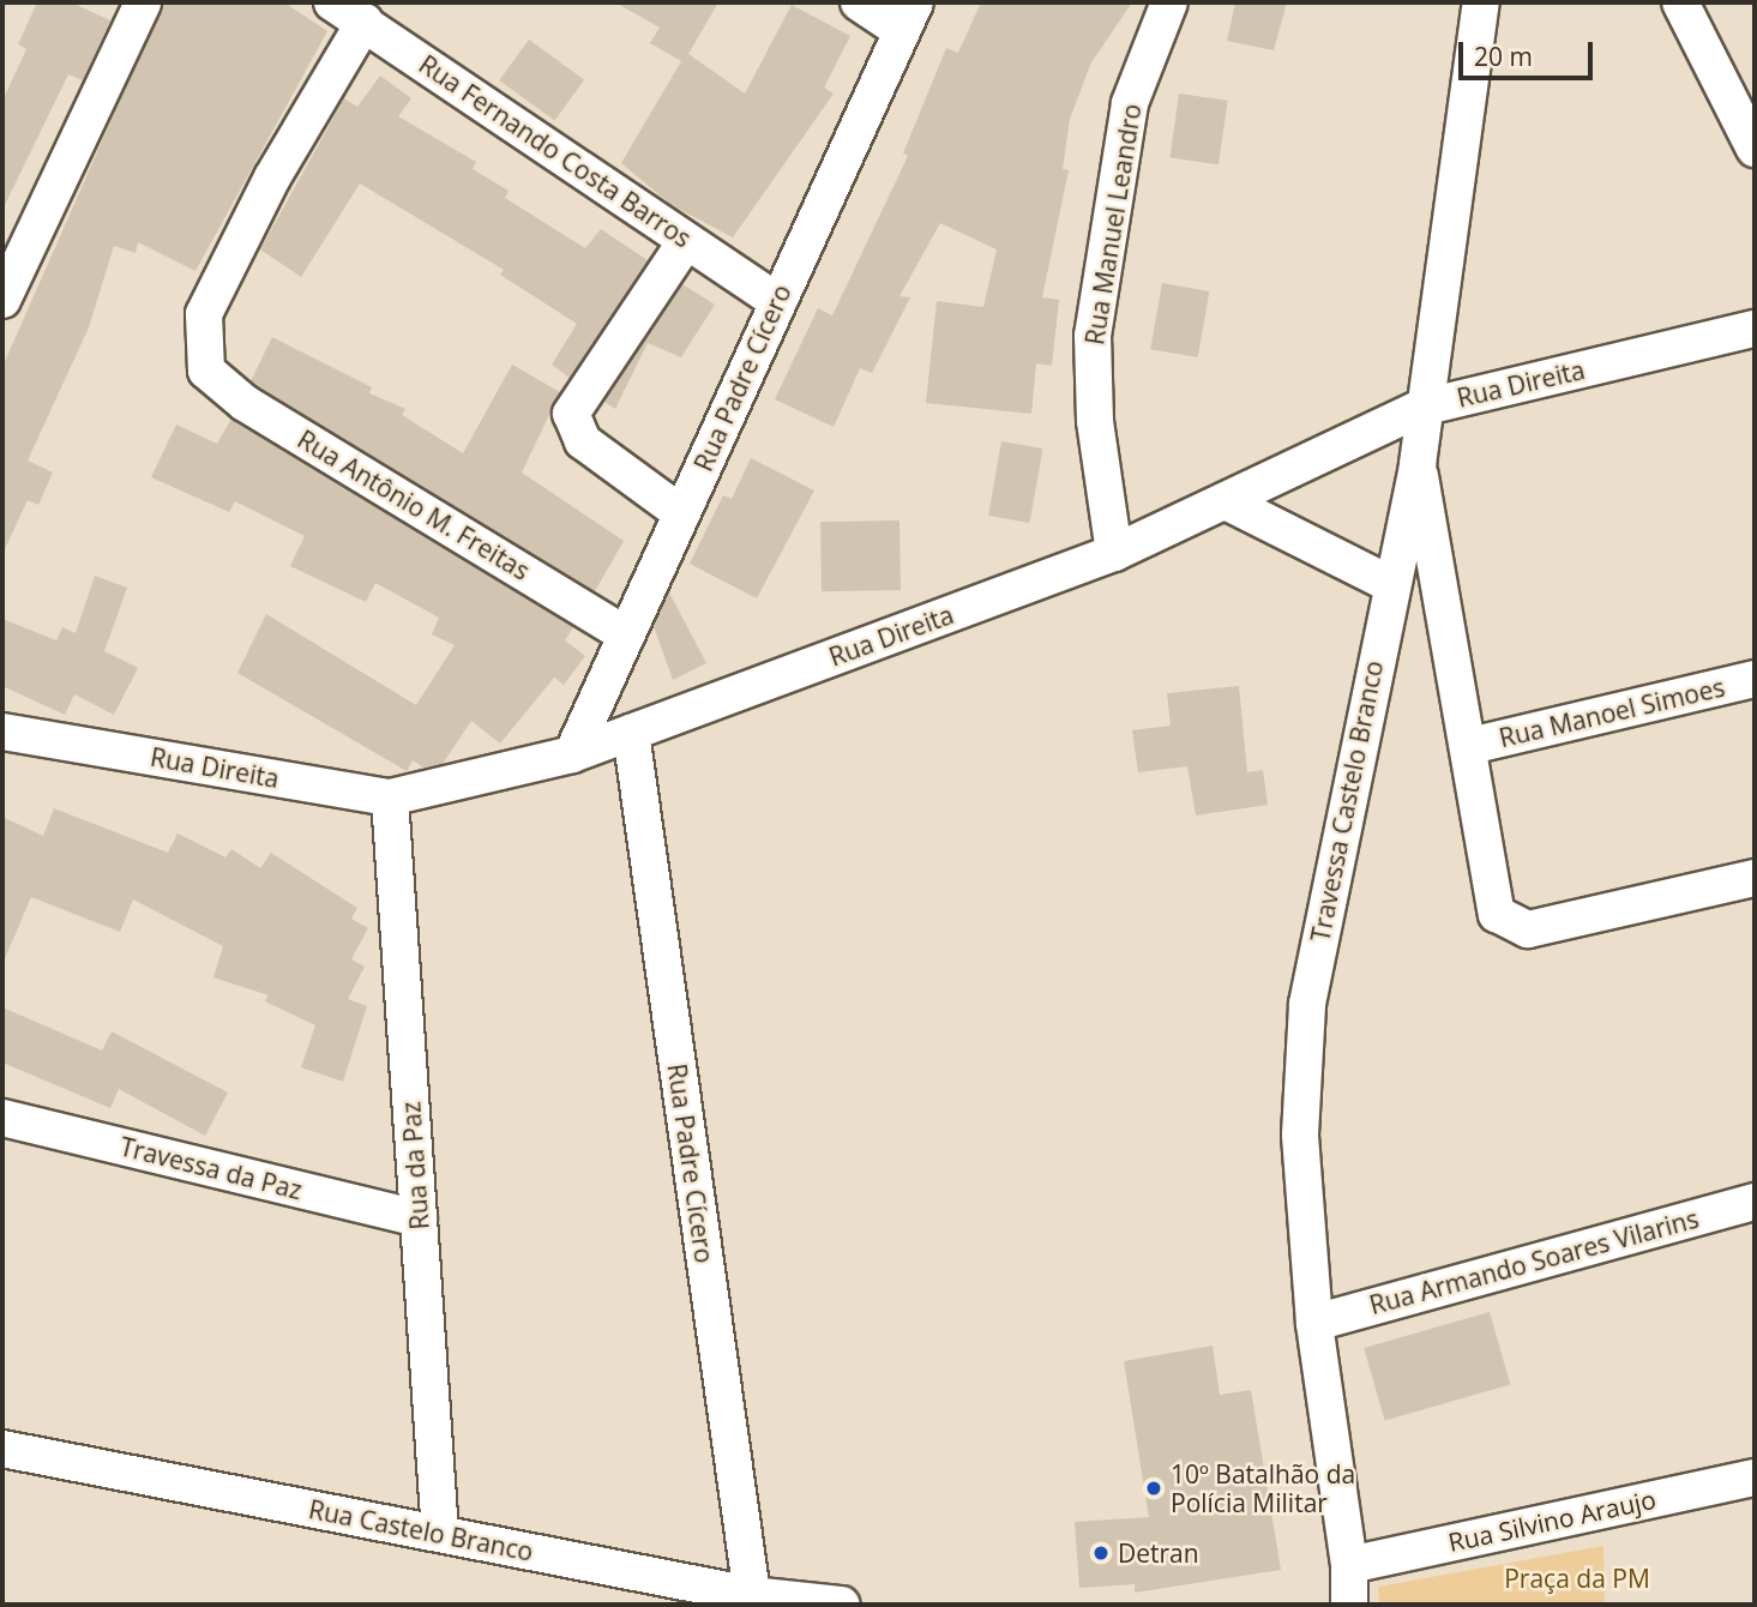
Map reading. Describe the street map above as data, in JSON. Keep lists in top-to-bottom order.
{
  "streets": {
    "street": [
      "Rua Fernando Costa Barros",
      "Rua Manuel Leandro",
      "Rua Padre Cícero",
      "Rua Direita",
      "Rua Antônio M. Freitas",
      "Rua Manoel Simoes",
      "Travessa Castelo Branco",
      "Rua da Paz",
      "Travessa da Paz",
      "Rua Armando Soares Vilarins",
      "Rua Silvino Araujo",
      "Rua Castelo Branco"
    ]
  },
  "crossings": [
    ["Rua Fernando Costa Barros", "Rua Padre Cícero"],
    ["Rua Fernando Costa Barros", "Rua Antônio M. Freitas"],
    ["Rua Manuel Leandro", "Rua Direita"],
    ["Rua Padre Cícero", "Rua Direita"],
    ["Rua Padre Cícero", "Rua Antônio M. Freitas"],
    ["Rua Padre Cícero", "Rua Castelo Branco"],
    ["Rua Direita", "Travessa Castelo Branco"],
    ["Rua Direita", "Rua da Paz"],
    ["Travessa Castelo Branco", "Rua Armando Soares Vilarins"],
    ["Travessa Castelo Branco", "Rua Silvino Araujo"],
    ["Rua da Paz", "Travessa da Paz"],
    ["Rua da Paz", "Rua Castelo Branco"]
  ],
  "parks": ["Praça da PM"],
  "places": ["10º Batalhão da Polícia Militar", "Detran"],
  "scale_bar": "20 m"
}
